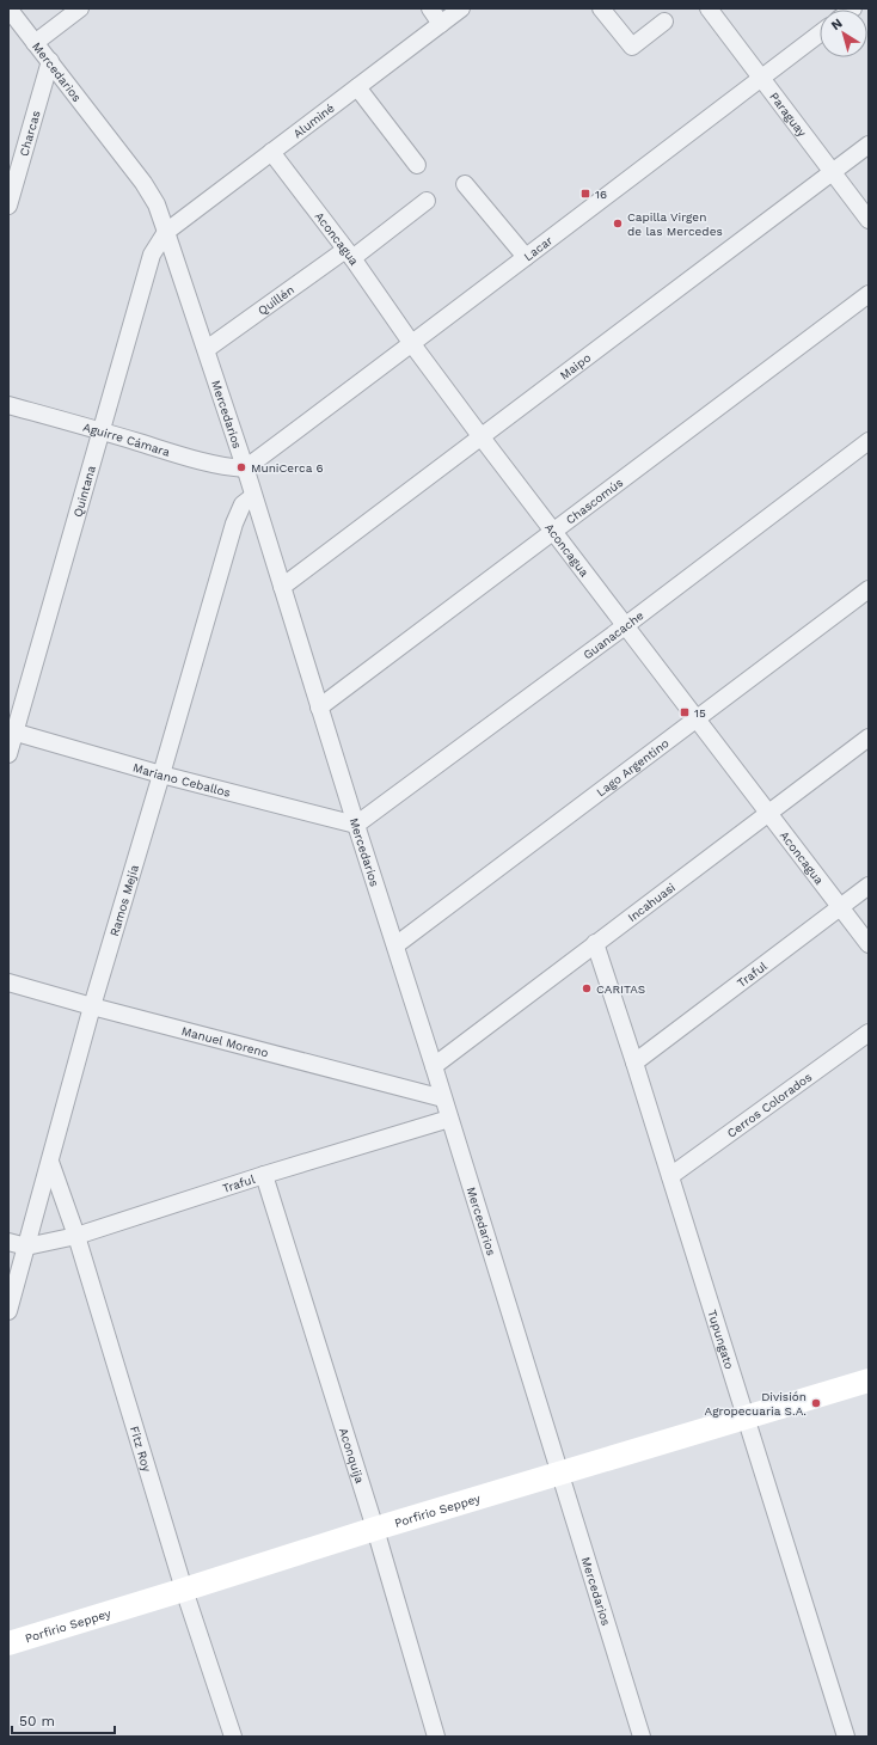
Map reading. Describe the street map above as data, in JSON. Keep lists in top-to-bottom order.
{
  "streets": {
    "main road": ["Porfirio Seppey"],
    "street": [
      "Mercedarios",
      "Paraguay",
      "Aluminé",
      "Charcas",
      "Aconcagua",
      "Lacar",
      "Quillén",
      "Maipo",
      "Aguirre Cámara",
      "Quintana",
      "Chascomús",
      "Guanacache",
      "Lago Argentino",
      "Mariano Ceballos",
      "Ramos Mejía",
      "Incahuasi",
      "Traful",
      "Manuel Moreno",
      "Cerros Colorados",
      "Tupungato",
      "Fitz Roy",
      "Aconquija"
    ]
  },
  "crossings": [
    ["Mercedarios", "Aluminé"],
    ["Mercedarios", "Charcas"],
    ["Mercedarios", "Lacar"],
    ["Mercedarios", "Quillén"],
    ["Mercedarios", "Maipo"],
    ["Mercedarios", "Aguirre Cámara"],
    ["Mercedarios", "Quintana"],
    ["Mercedarios", "Chascomús"],
    ["Mercedarios", "Guanacache"],
    ["Mercedarios", "Lago Argentino"],
    ["Mercedarios", "Mariano Ceballos"],
    ["Mercedarios", "Ramos Mejía"],
    ["Mercedarios", "Incahuasi"],
    ["Mercedarios", "Traful"],
    ["Mercedarios", "Manuel Moreno"],
    ["Mercedarios", "Porfirio Seppey"],
    ["Paraguay", "Lacar"],
    ["Paraguay", "Maipo"],
    ["Aluminé", "Aconcagua"],
    ["Aluminé", "Quintana"],
    ["Aconcagua", "Lacar"],
    ["Aconcagua", "Quillén"],
    ["Aconcagua", "Maipo"],
    ["Aconcagua", "Chascomús"],
    ["Aconcagua", "Guanacache"],
    ["Aconcagua", "Lago Argentino"],
    ["Aconcagua", "Incahuasi"],
    ["Aconcagua", "Traful"],
    ["Lacar", "Aguirre Cámara"],
    ["Aguirre Cámara", "Quintana"],
    ["Quintana", "Mariano Ceballos"],
    ["Guanacache", "Mariano Ceballos"],
    ["Mariano Ceballos", "Ramos Mejía"],
    ["Ramos Mejía", "Traful"],
    ["Ramos Mejía", "Manuel Moreno"],
    ["Ramos Mejía", "Fitz Roy"],
    ["Incahuasi", "Tupungato"],
    ["Traful", "Tupungato"],
    ["Traful", "Fitz Roy"],
    ["Traful", "Aconquija"],
    ["Cerros Colorados", "Tupungato"],
    ["Tupungato", "Porfirio Seppey"],
    ["Fitz Roy", "Porfirio Seppey"],
    ["Aconquija", "Porfirio Seppey"]
  ],
  "places": {
    "transit": ["16", "15"],
    "other": [
      "Capilla Virgen de las Mercedes",
      "MuniCerca 6",
      "CARITAS",
      "División Agropecuaria S.A."
    ]
  },
  "scale_bar": "50 m",
  "north": "top left"
}
